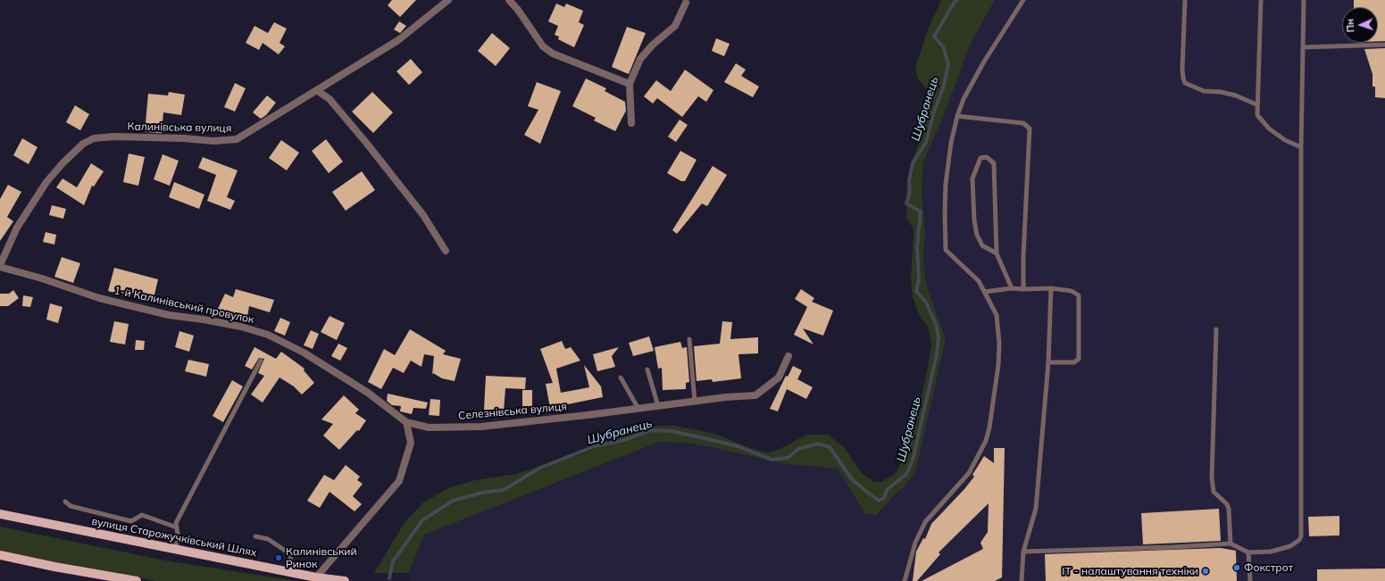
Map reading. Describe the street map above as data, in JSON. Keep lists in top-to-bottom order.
{
  "streets": {
    "main road": ["вулиця Старожучківський Шлях"],
    "street": ["Калинівська вулиця", "1-й Калинівський провулок", "Селезнівська вулиця"]
  },
  "crossings": [
    ["Калинівська вулиця", "1-й Калинівський провулок"],
    ["1-й Калинівський провулок", "Селезнівська вулиця"]
  ],
  "water": ["Шубранець"],
  "places": ["Калинівський Ринок", "Фокстрот", "ІТ - налаштування техніки"],
  "north": "left"
}
